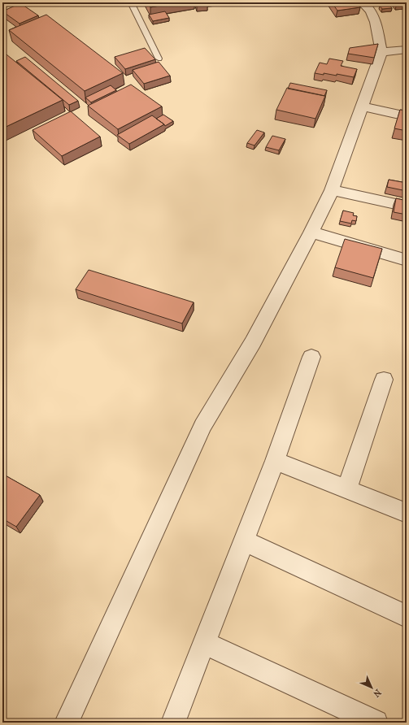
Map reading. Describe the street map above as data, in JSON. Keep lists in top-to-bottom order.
{
  "north": "bottom right"
}
